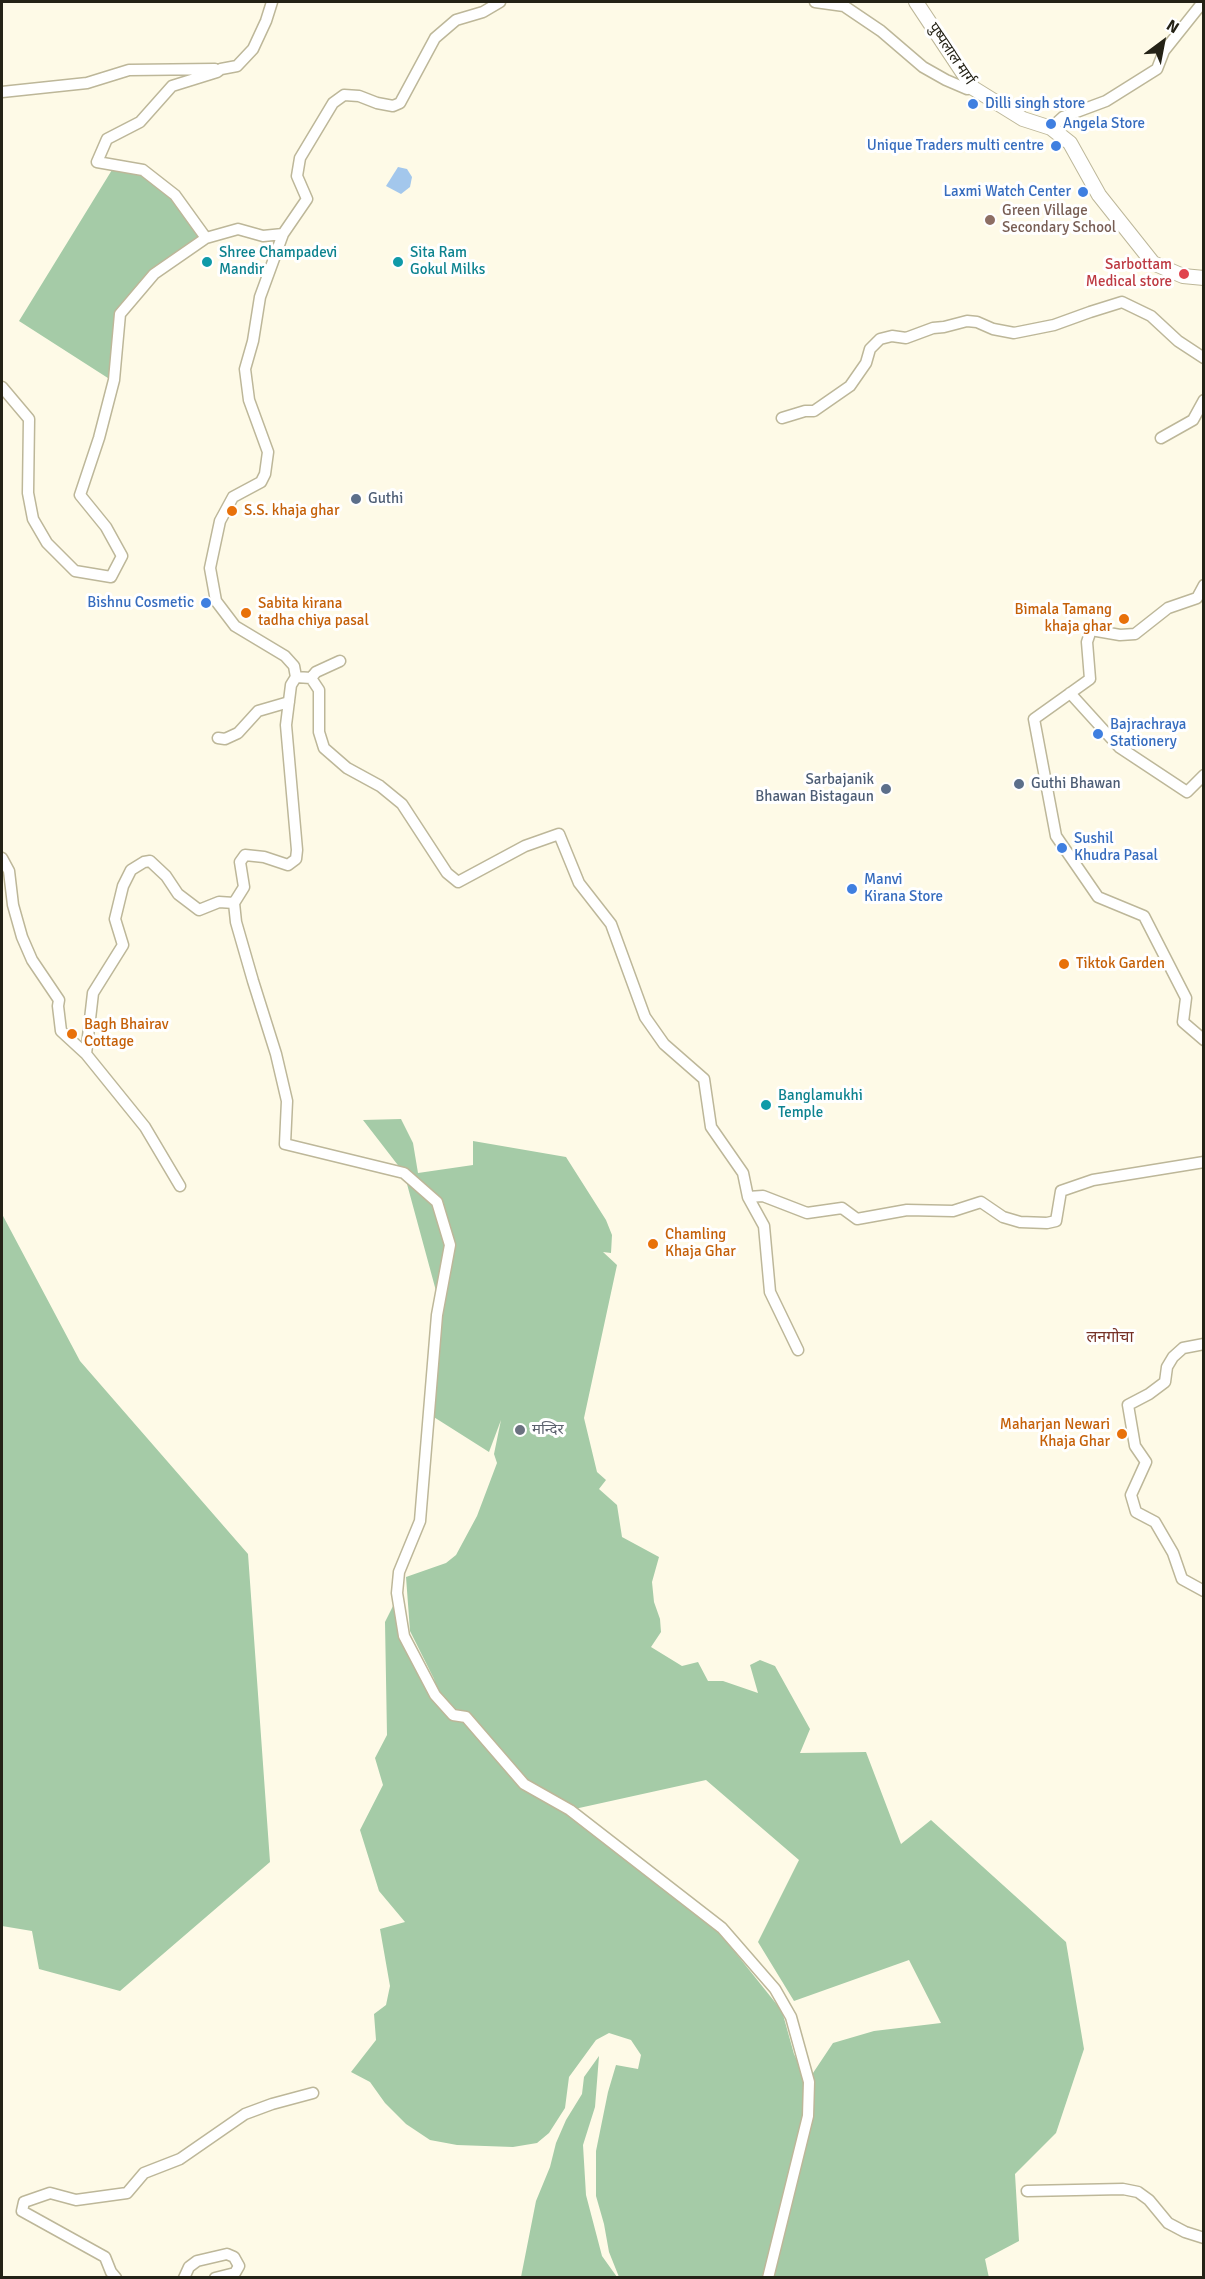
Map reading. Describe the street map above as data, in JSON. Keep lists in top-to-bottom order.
{
  "streets": {
    "street": ["पुष्पलाल मार्ग"]
  },
  "districts": ["लनगोचा"],
  "places": [
    "Dilli singh store",
    "Angela Store",
    "Unique Traders multi centre",
    "Laxmi Watch Center",
    "Green Village Secondary School",
    "Shree Champadevi Mandir",
    "Sita Ram Gokul Milks",
    "Sarbottam Medical store",
    "Guthi",
    "S.S. khaja ghar",
    "Bishnu Cosmetic",
    "Sabita kirana tadha chiya pasal",
    "Bimala Tamang khaja ghar",
    "Bajrachraya Stationery",
    "Guthi Bhawan",
    "Sarbajanik Bhawan Bistagaun",
    "Sushil Khudra Pasal",
    "Manvi Kirana Store",
    "Tiktok Garden",
    "Bagh Bhairav Cottage",
    "Banglamukhi Temple",
    "Chamling Khaja Ghar",
    "मन्दिर",
    "Maharjan Newari Khaja Ghar"
  ],
  "north": "top right"
}
